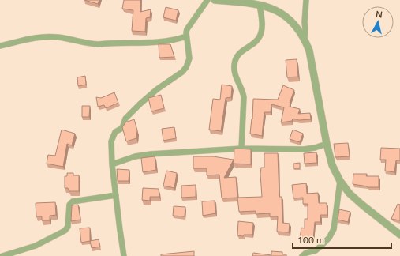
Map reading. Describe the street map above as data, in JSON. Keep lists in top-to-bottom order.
{
  "scale_bar": "100 m",
  "north": "top"
}
